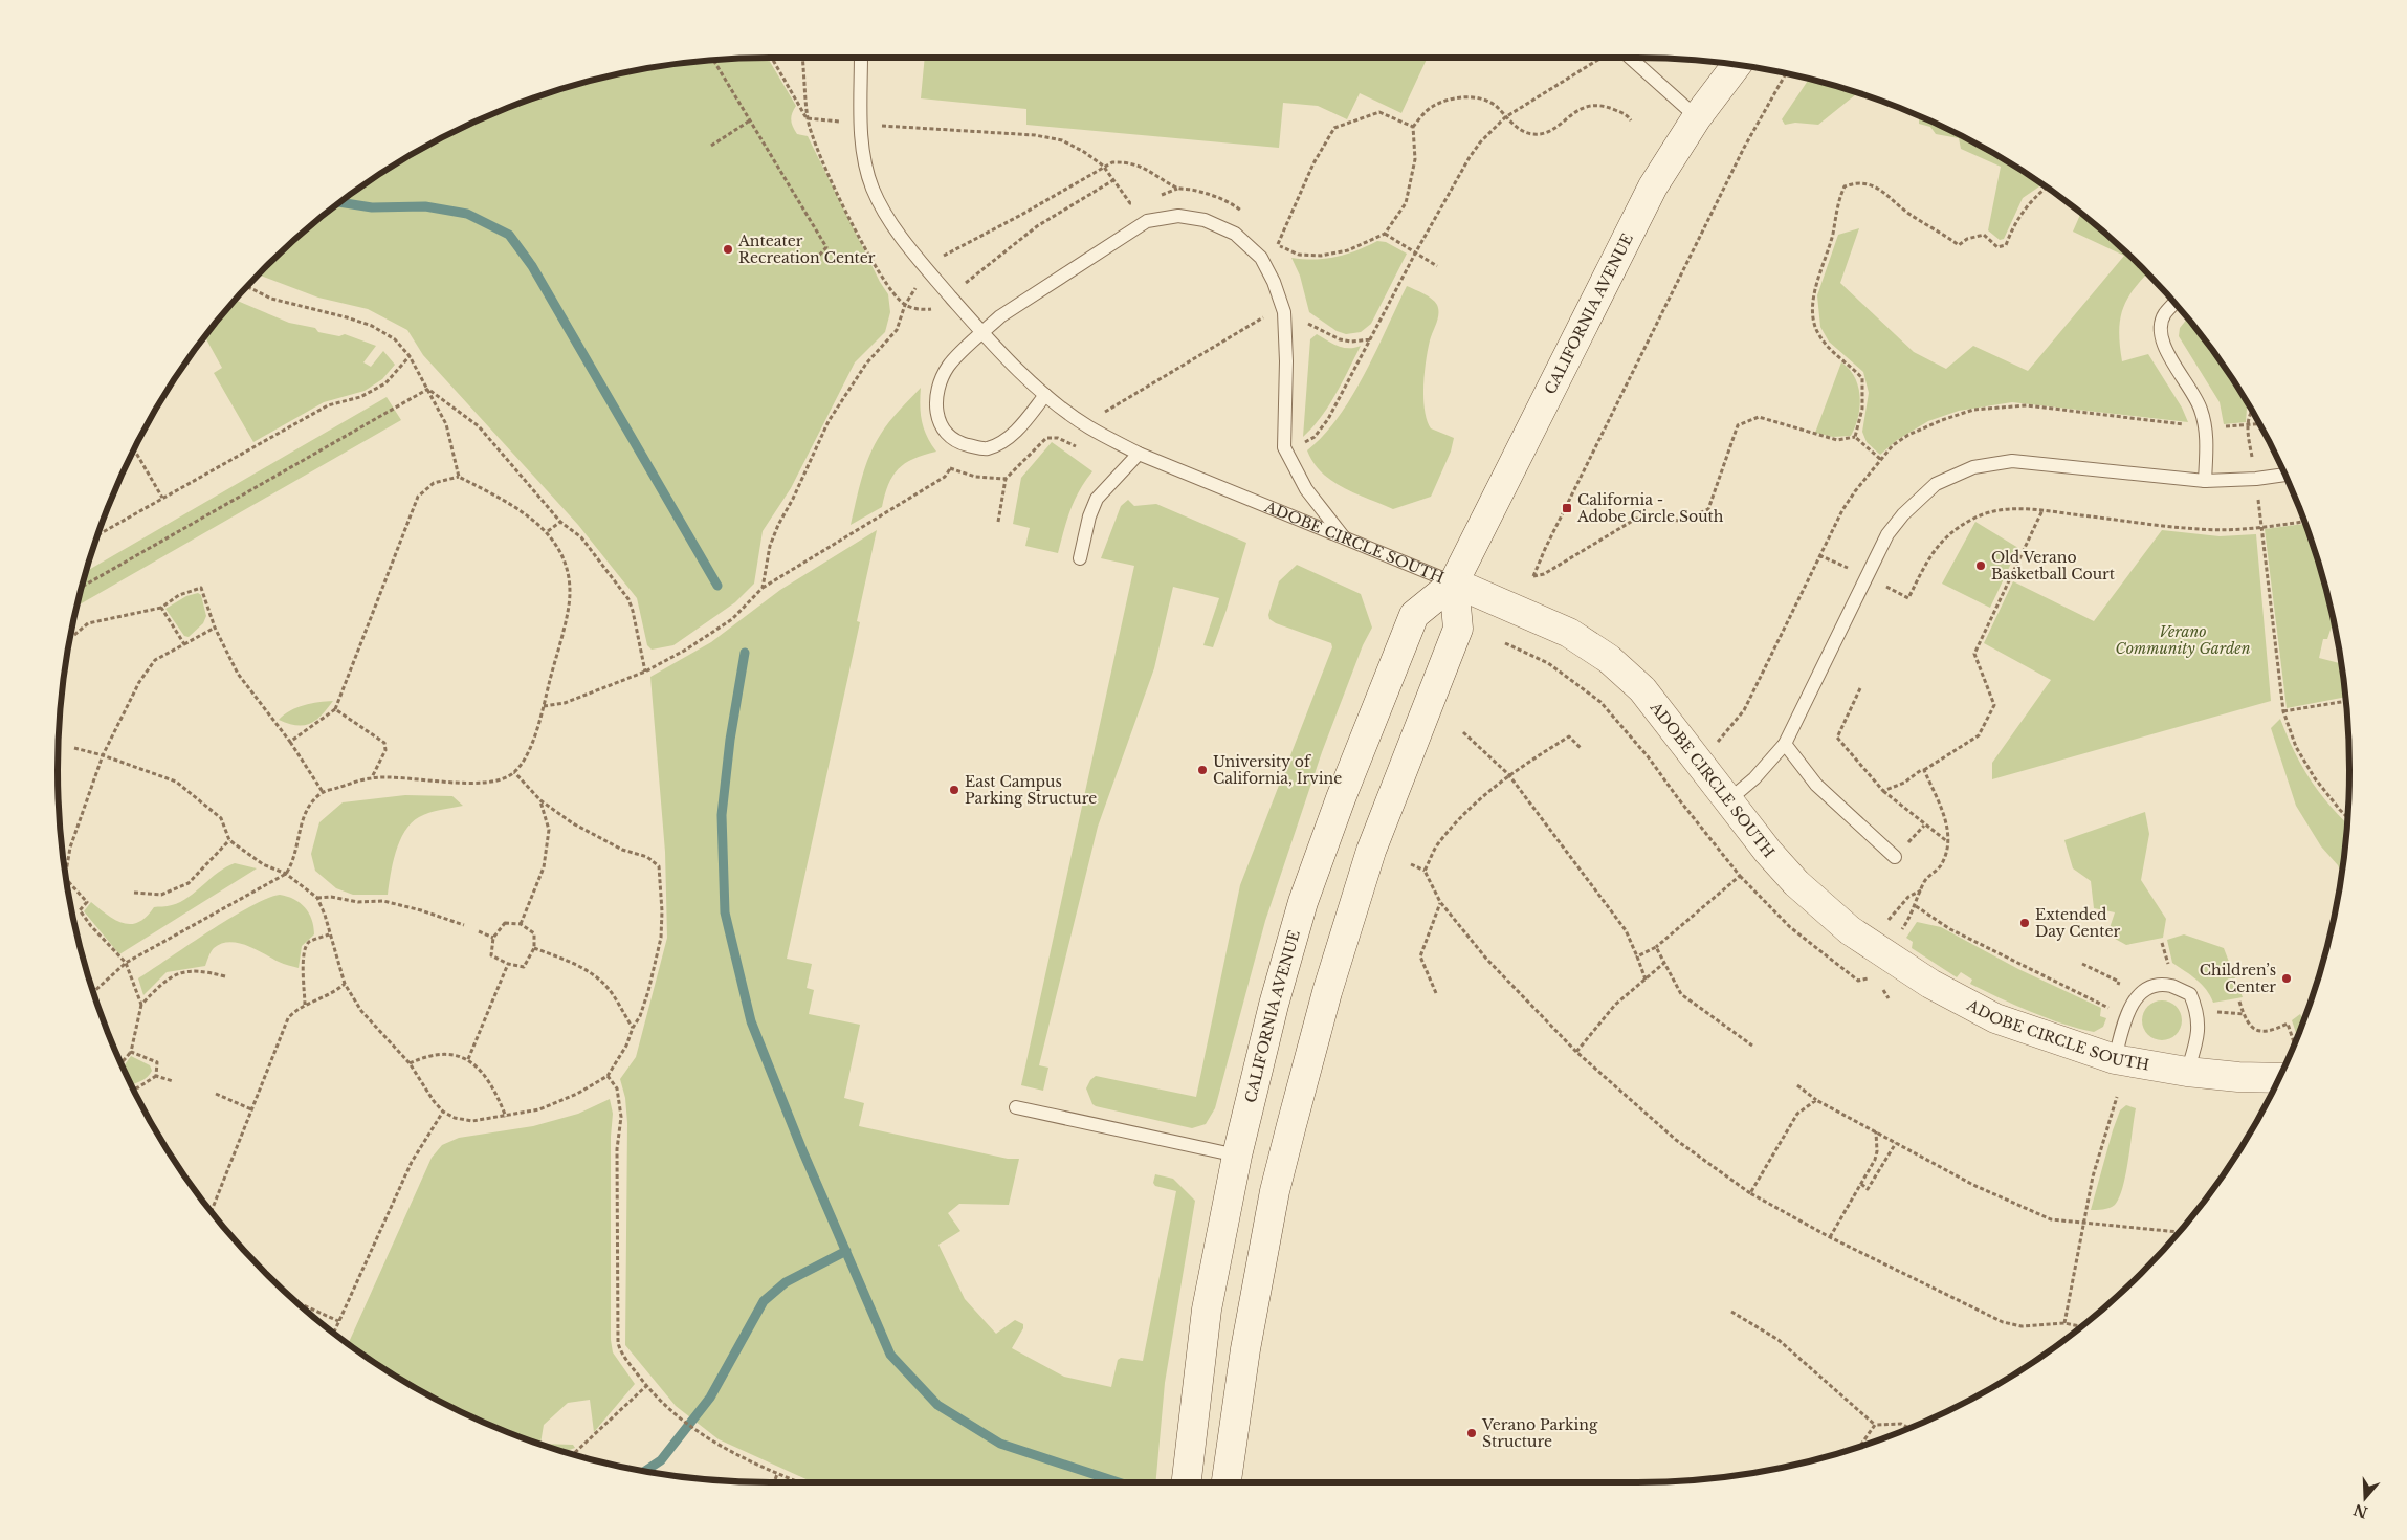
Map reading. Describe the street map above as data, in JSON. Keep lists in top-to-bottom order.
{
  "streets": {
    "main road": ["CALIFORNIA AVENUE", "ADOBE CIRCLE SOUTH"]
  },
  "crossings": [
    ["CALIFORNIA AVENUE", "ADOBE CIRCLE SOUTH"]
  ],
  "parks": ["Verano Community Garden"],
  "places": {
    "other": [
      "Anteater Recreation Center",
      "Old Verano Basketball Court",
      "University of California, Irvine",
      "East Campus Parking Structure",
      "Extended Day Center",
      "Children’s Center",
      "Verano Parking Structure"
    ],
    "transit": ["California - Adobe Circle South"]
  },
  "north": "bottom"
}
